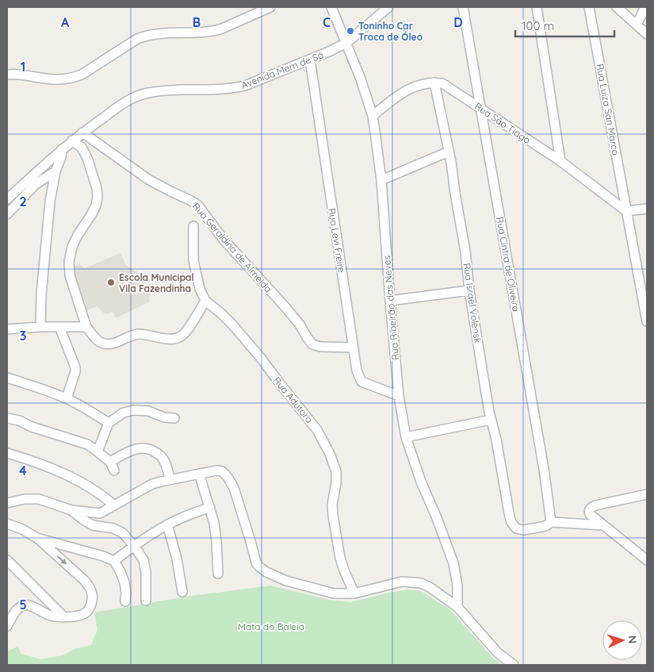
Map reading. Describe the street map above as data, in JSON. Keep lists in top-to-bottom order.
{
  "streets": {
    "street": [
      "Avenida Mem de Sá",
      "Rua Luiza San Marco",
      "Rua São Tiago",
      "Rua Levi Freire",
      "Rua Geraldina de Almeida",
      "Rua Cintra de Oliveira",
      "Rua Israel Volensk",
      "Rua Ribeirão das Neves",
      "Rua Adutora"
    ]
  },
  "crossings": [
    ["Avenida Mem de Sá", "Rua Levi Freire"],
    ["Avenida Mem de Sá", "Rua Geraldina de Almeida"],
    ["Avenida Mem de Sá", "Rua Ribeirão das Neves"],
    ["Rua Luiza San Marco", "Rua São Tiago"],
    ["Rua São Tiago", "Rua Cintra de Oliveira"],
    ["Rua São Tiago", "Rua Israel Volensk"],
    ["Rua Levi Freire", "Rua Geraldina de Almeida"],
    ["Rua Levi Freire", "Rua Ribeirão das Neves"],
    ["Rua Cintra de Oliveira", "Rua Israel Volensk"]
  ],
  "parks": ["Mata da Baleia"],
  "places": ["Toninho Car Troca de Óleo", "Escola Municipal Vila Fazendinha"],
  "scale_bar": "100 m",
  "north": "right",
  "grid": {
    "columns": [
      "A",
      "B",
      "C",
      "D"
    ],
    "rows": [
      "1",
      "2",
      "3",
      "4",
      "5"
    ]
  }
}
